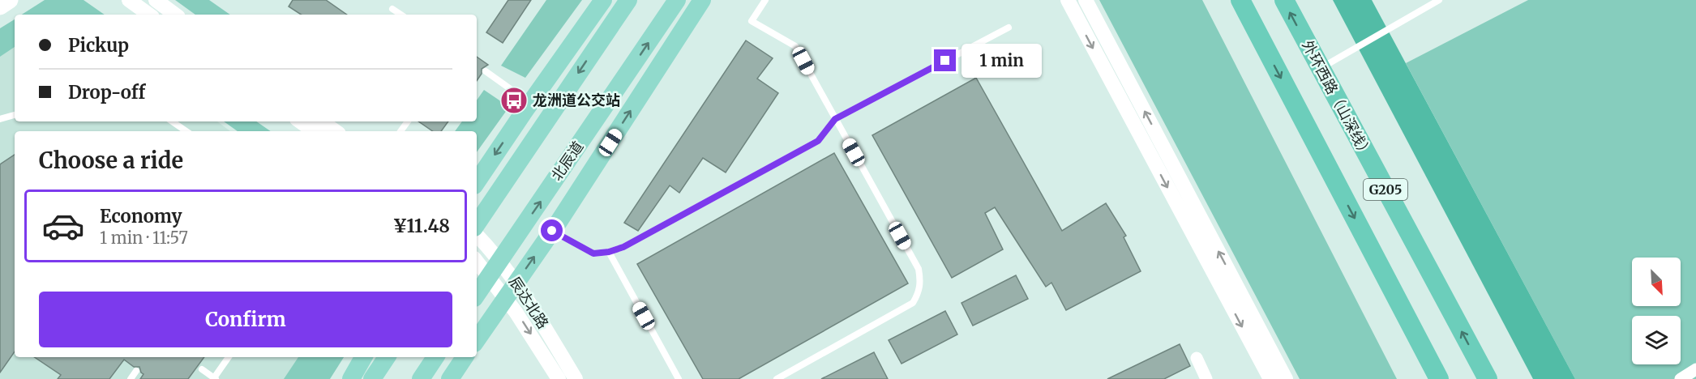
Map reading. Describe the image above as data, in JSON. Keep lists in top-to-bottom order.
{
  "streets": {
    "highway": ["外环西路（山深线）", "G205"],
    "main road": ["北辰道"],
    "street": ["辰达北路"]
  },
  "crossings": [
    ["北辰道", "辰达北路"]
  ],
  "places": {
    "bus stop": ["龙洲道公交站"]
  },
  "north": "bottom right",
  "page": {
    "banner": ["Pickup", "Drop-off"],
    "bubble": "1 min",
    "heading": "Choose a ride",
    "list": [
      {
        "name": "Economy",
        "note": "1 min · 11:57",
        "value": "¥11.48"
      }
    ],
    "buttons": "Confirm"
  }
}
